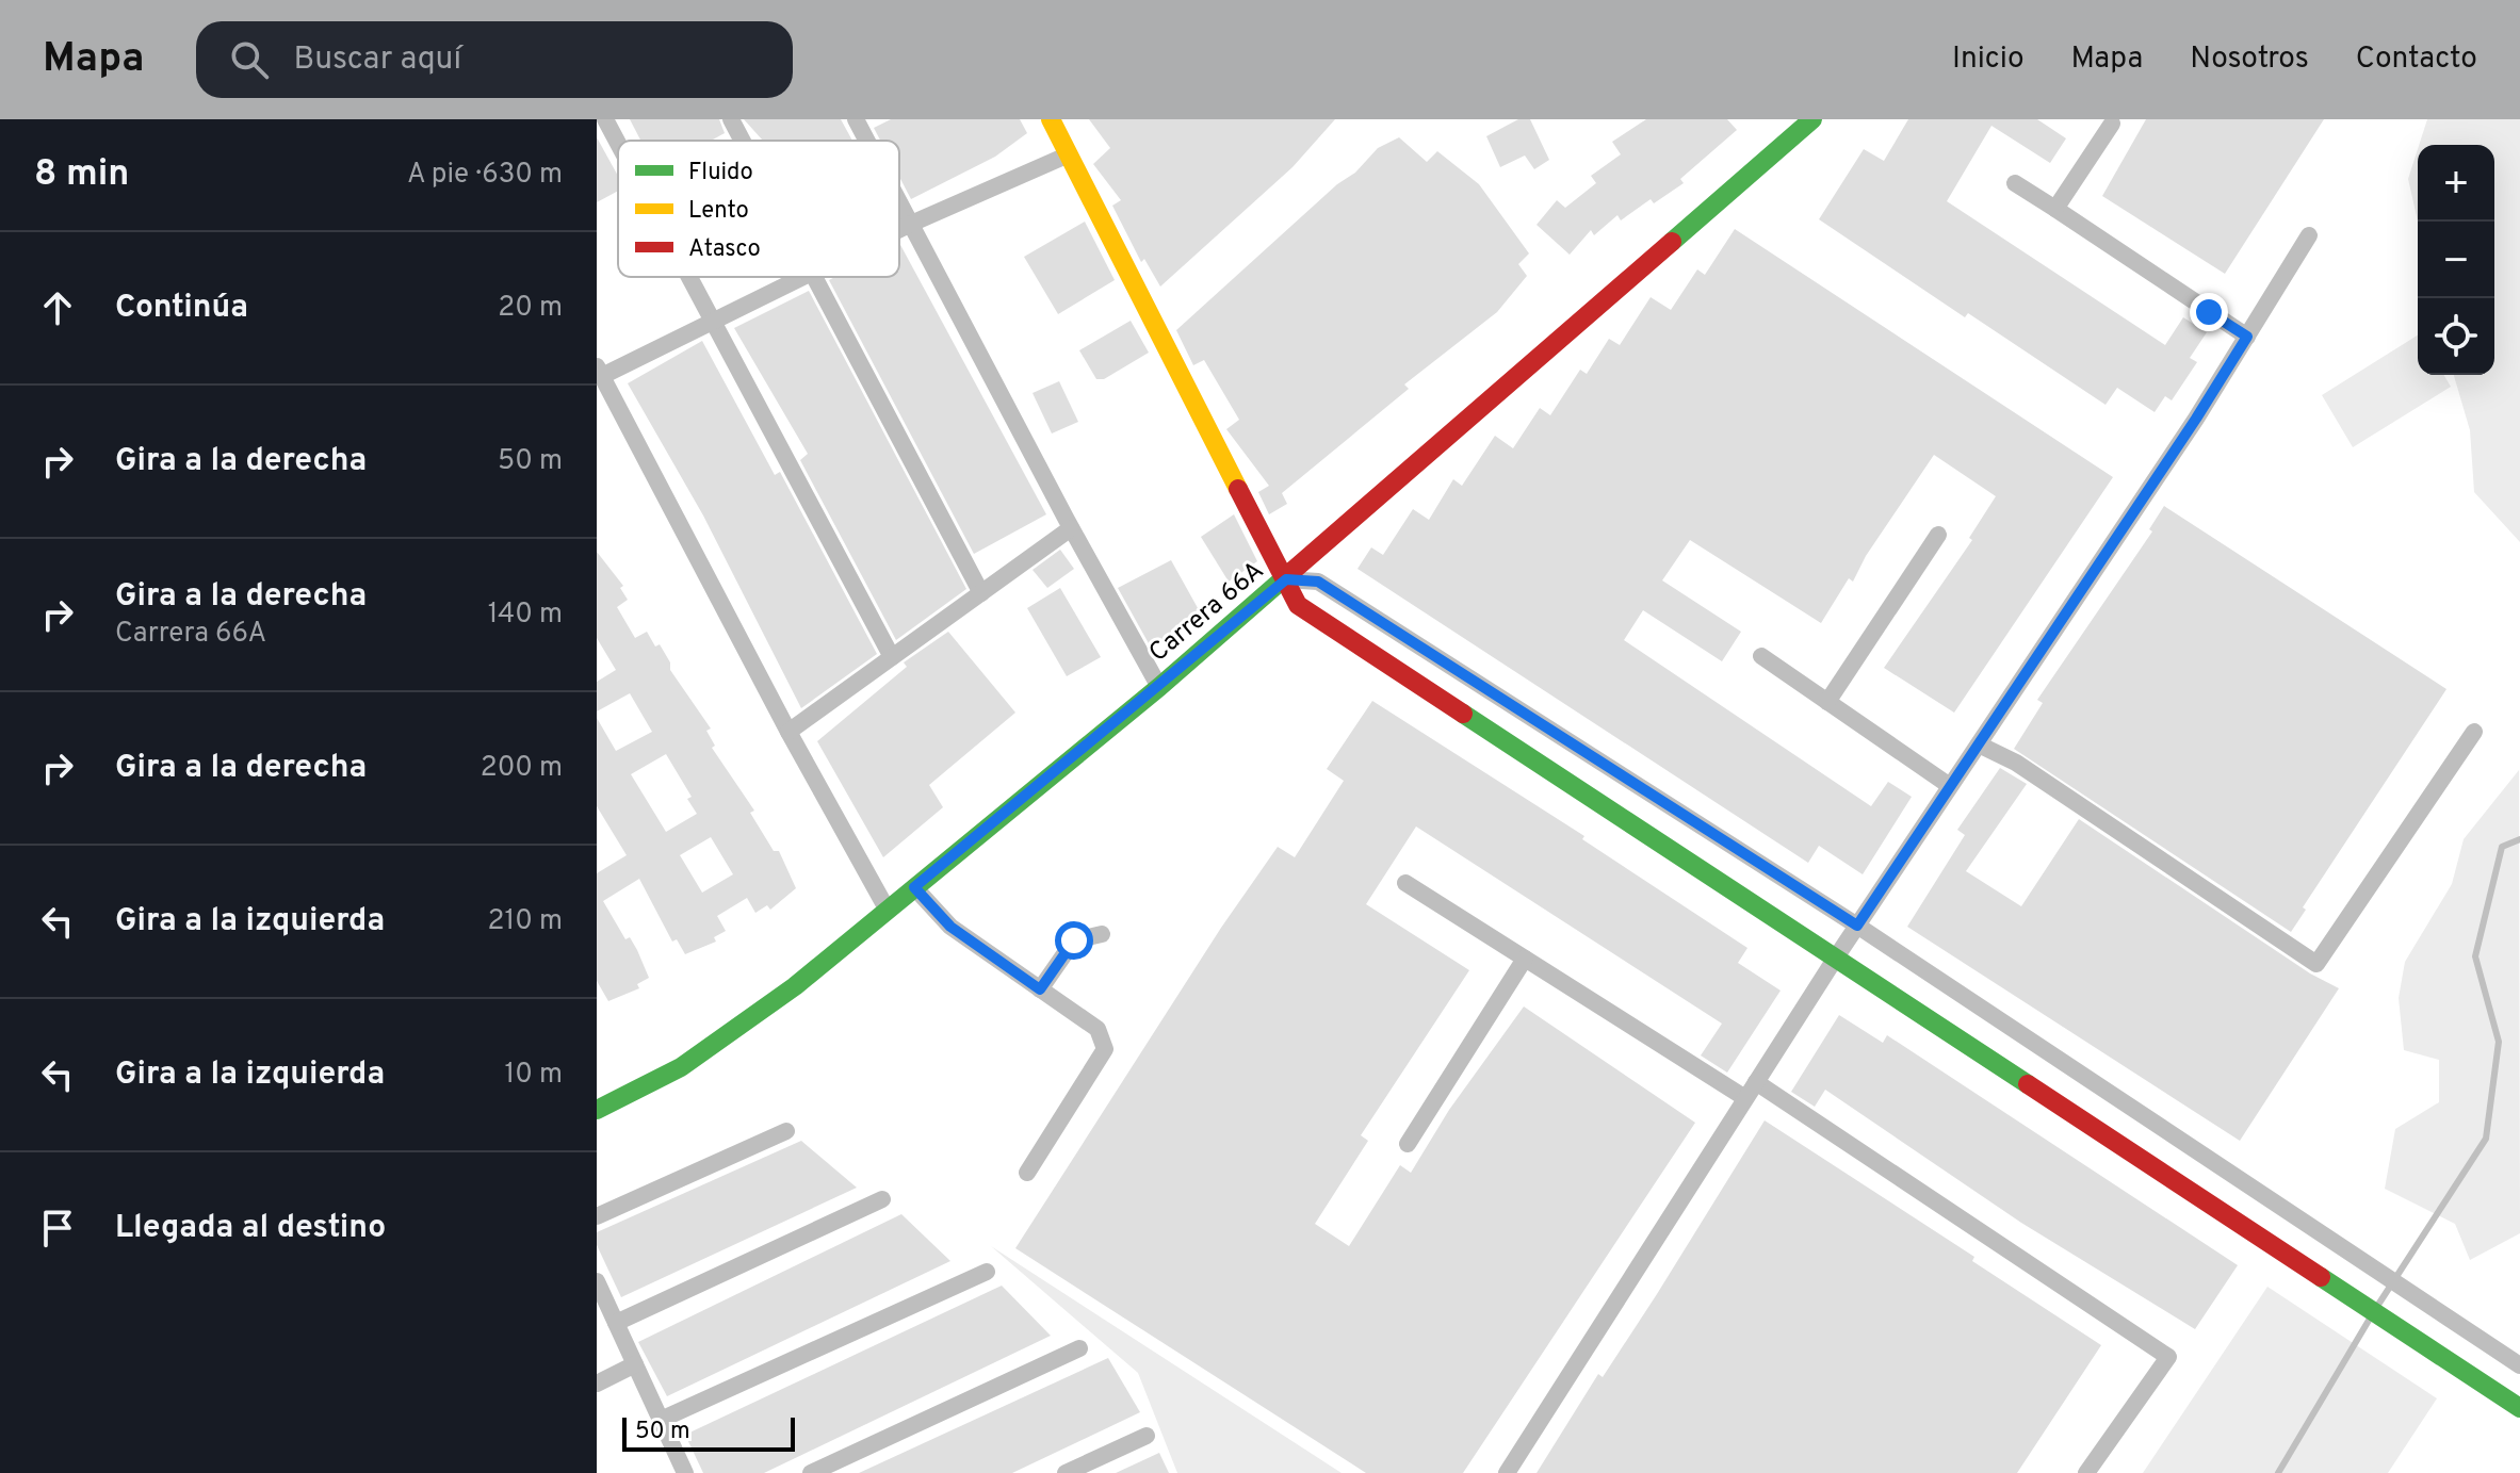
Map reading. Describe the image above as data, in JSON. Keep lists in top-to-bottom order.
{
  "streets": {
    "street": ["Carrera 66A"]
  },
  "legend": ["Fluido", "Lento", "Atasco"],
  "scale_bar": "50 m",
  "page": {
    "header": "Mapa",
    "search": "Buscar aquí",
    "nav": [
      "Inicio",
      "Mapa",
      "Nosotros",
      "Contacto"
    ],
    "heading": ["8 min", "A pie · 630 m"],
    "map_buttons": ["+", "−"],
    "list": [
      ["Continúa", "20 m"],
      ["Gira a la derecha", "50 m"],
      ["Gira a la derecha", "Carrera 66A", "140 m"],
      ["Gira a la derecha", "200 m"],
      ["Gira a la izquierda", "210 m"],
      ["Gira a la izquierda", "10 m"],
      "Llegada al destino"
    ],
    "scale": "50 m"
  }
}
